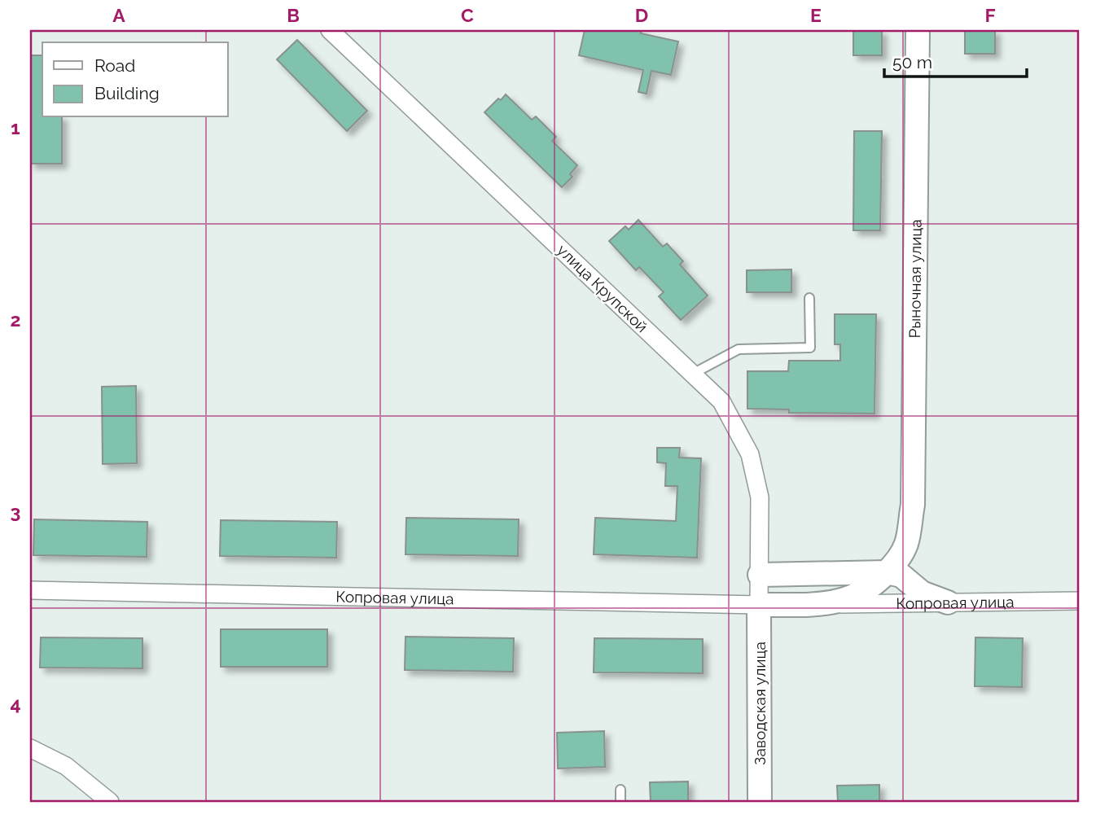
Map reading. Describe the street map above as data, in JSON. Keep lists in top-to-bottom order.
{
  "streets": {
    "street": [
      "Рыночная улица",
      "улица Крупской",
      "Копровая улица",
      "Заводская улица"
    ]
  },
  "crossings": [
    ["Рыночная улица", "Копровая улица"],
    ["улица Крупской", "Копровая улица"],
    ["улица Крупской", "Заводская улица"],
    ["Копровая улица", "Заводская улица"]
  ],
  "legend": ["Road", "Building"],
  "scale_bar": "50 m",
  "grid": {
    "columns": [
      "A",
      "B",
      "C",
      "D",
      "E",
      "F"
    ],
    "rows": [
      "1",
      "2",
      "3",
      "4"
    ]
  }
}
